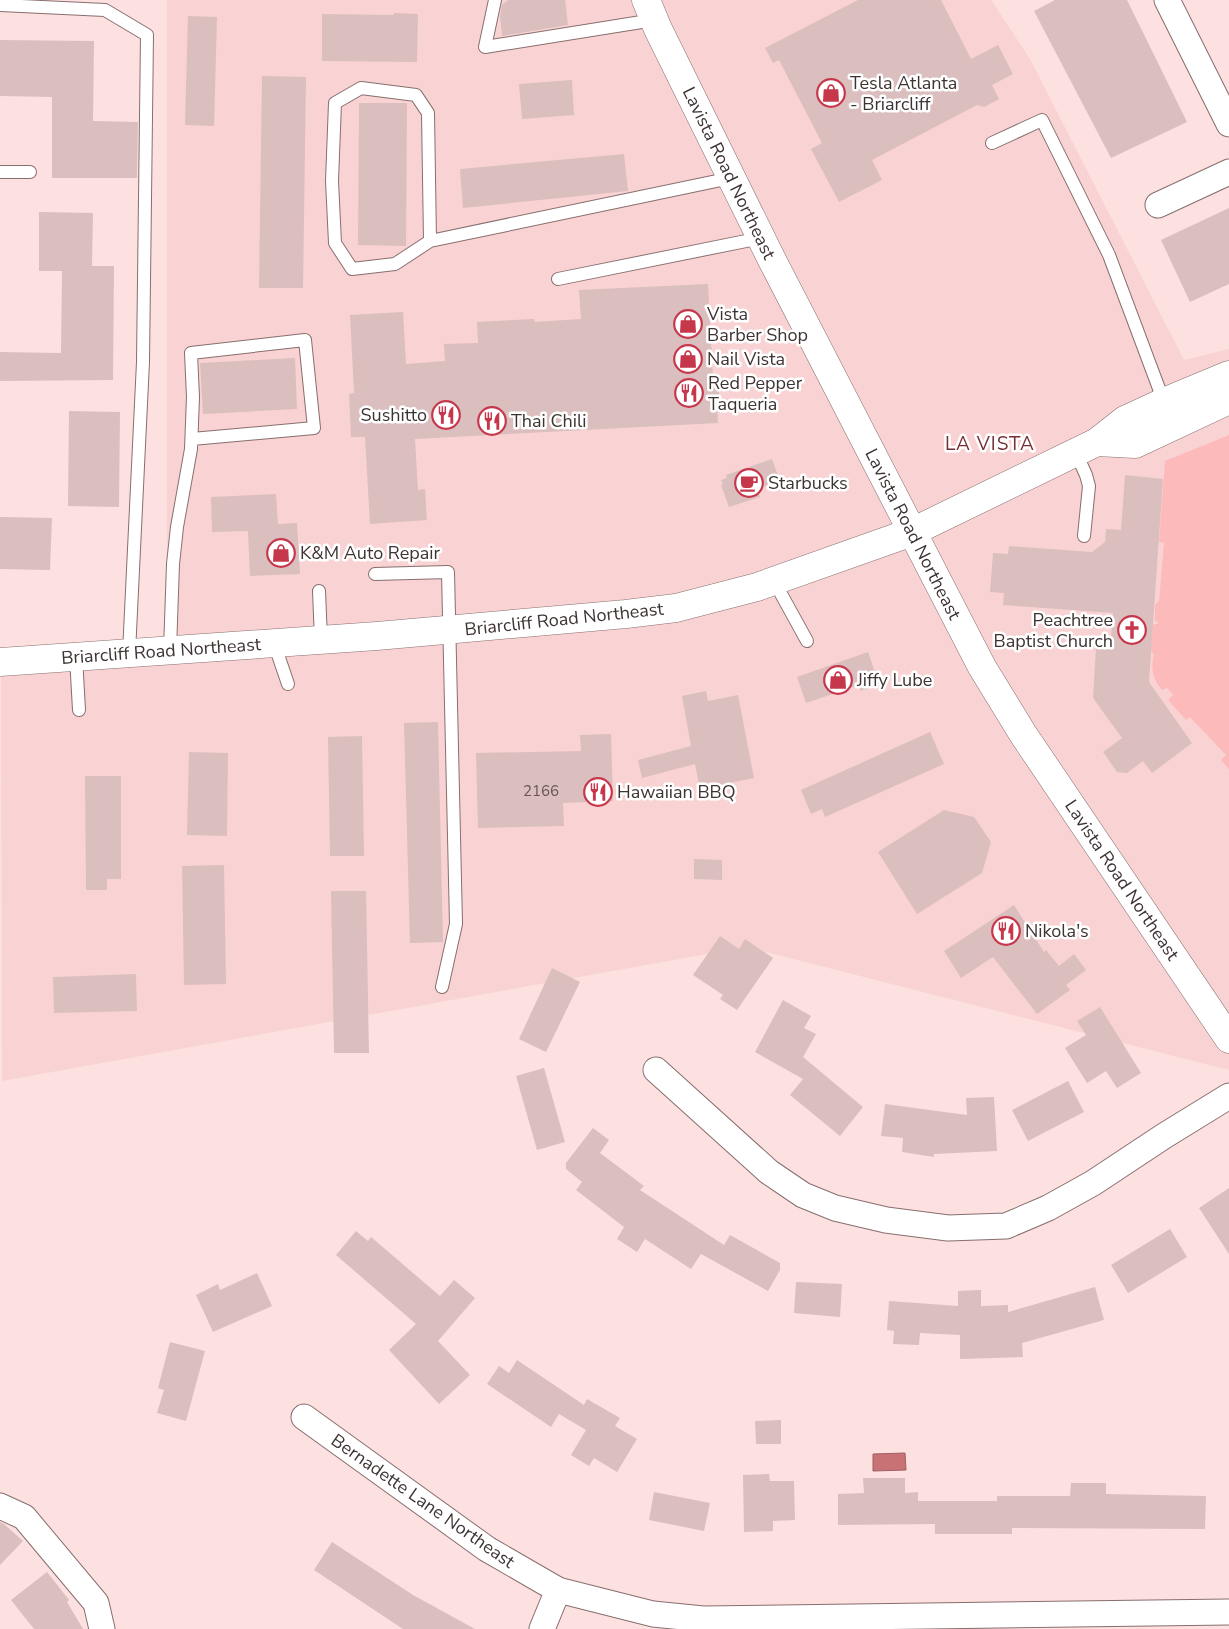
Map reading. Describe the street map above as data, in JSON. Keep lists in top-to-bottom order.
{
  "streets": {
    "main road": ["Lavista Road Northeast", "Briarcliff Road Northeast"],
    "street": ["Bernadette Lane Northeast"]
  },
  "crossings": [
    ["Lavista Road Northeast", "Briarcliff Road Northeast"]
  ],
  "districts": ["LA VISTA"],
  "places": {
    "shop": [
      "Tesla Atlanta - Briarcliff",
      "Vista Barber Shop",
      "Nail Vista",
      "K&M Auto Repair",
      "Jiffy Lube"
    ],
    "restaurant": [
      "Red Pepper Taqueria",
      "Sushitto",
      "Thai Chili",
      "Hawaiian BBQ",
      "Nikola's"
    ],
    "cafe": ["Starbucks"],
    "church": ["Peachtree Baptist Church"]
  },
  "house_numbers": ["2166"]
}
